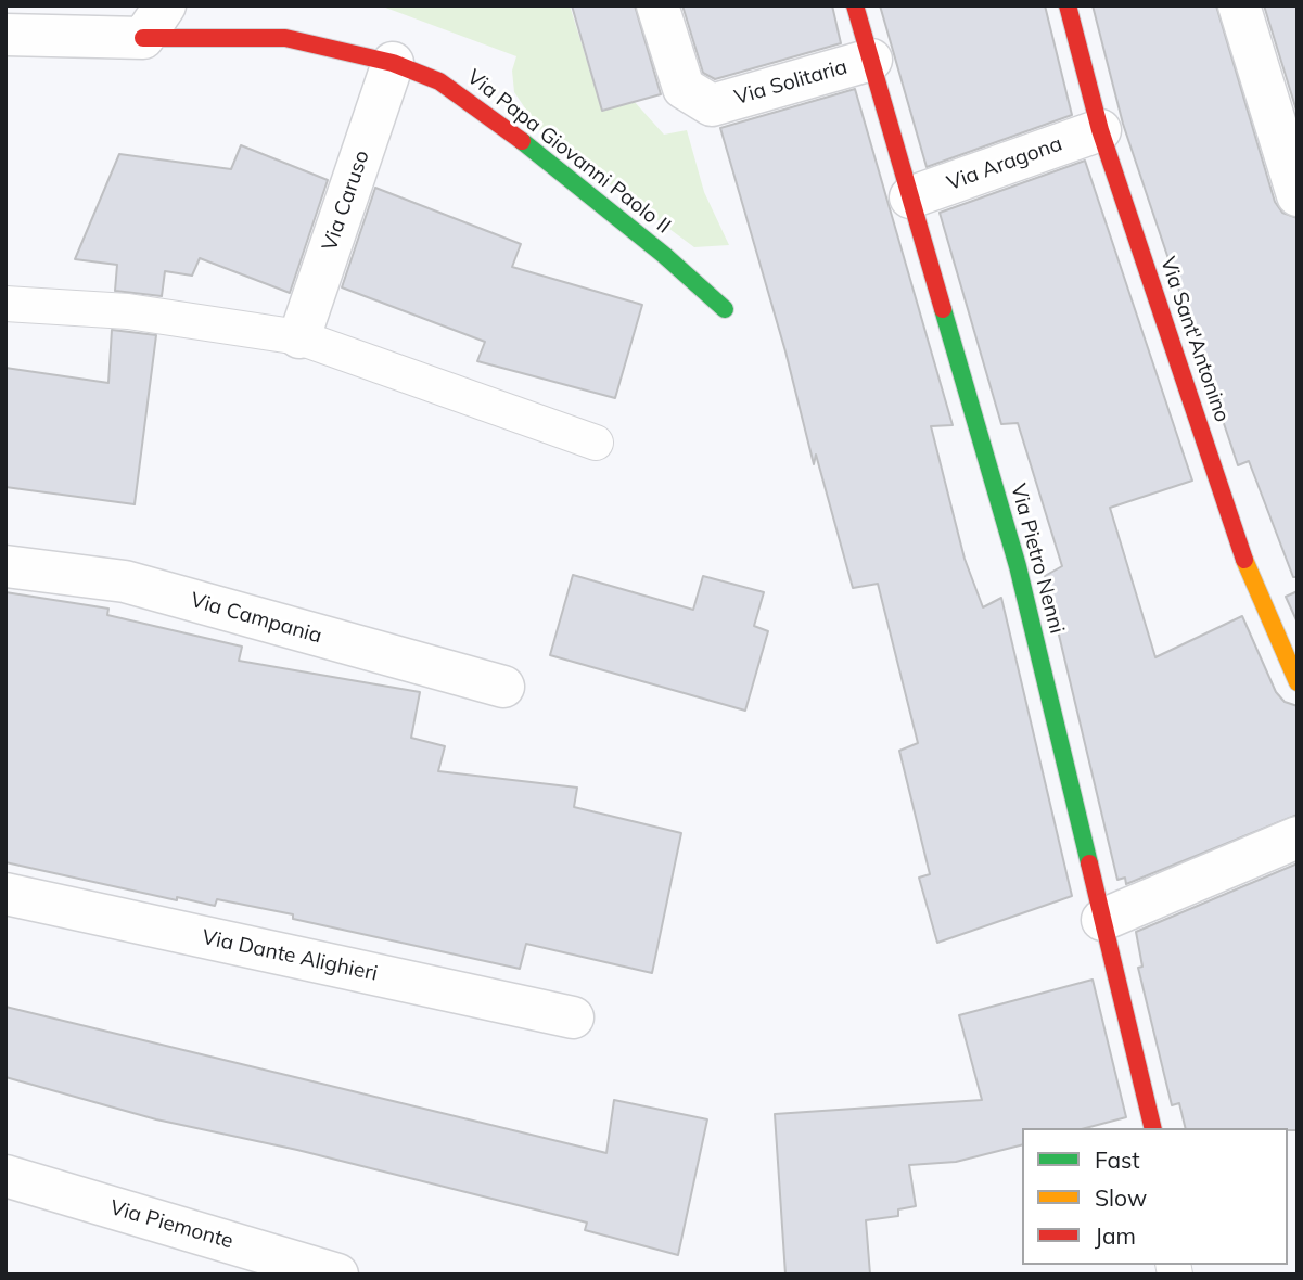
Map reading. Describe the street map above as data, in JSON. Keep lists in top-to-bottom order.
{
  "streets": {
    "street": [
      "Via Solitaria",
      "Via Papa Giovanni Paolo II",
      "Via Aragona",
      "Via Caruso",
      "Via Sant'Antonino",
      "Via Pietro Nenni",
      "Via Campania",
      "Via Dante Alighieri",
      "Via Piemonte"
    ]
  },
  "crossings": [
    ["Via Solitaria", "Via Pietro Nenni"],
    ["Via Papa Giovanni Paolo II", "Via Caruso"],
    ["Via Aragona", "Via Sant'Antonino"],
    ["Via Aragona", "Via Pietro Nenni"]
  ],
  "legend": ["Fast", "Slow", "Jam"]
}
